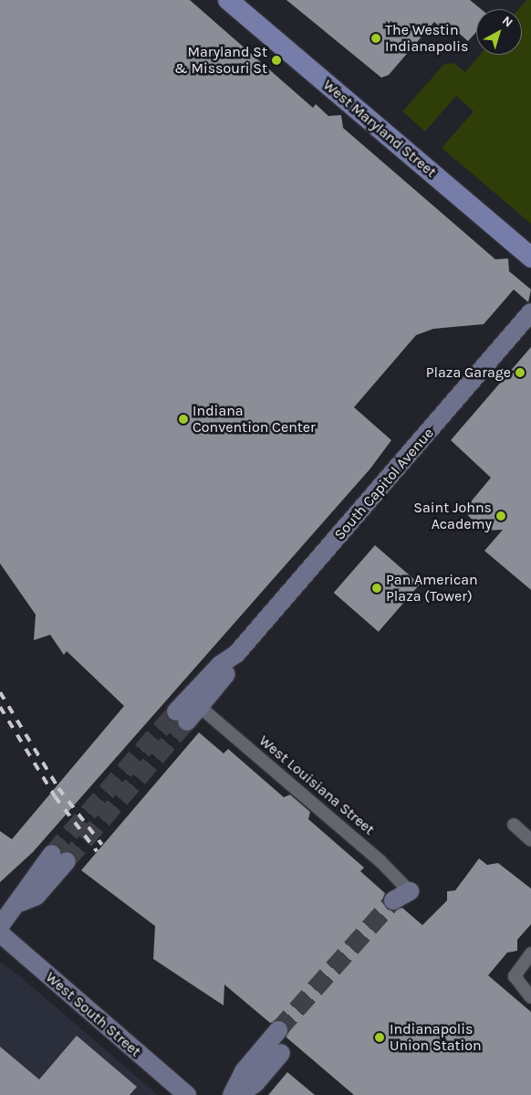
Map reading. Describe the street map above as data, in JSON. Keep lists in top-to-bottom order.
{
  "streets": {
    "main road": ["West Maryland Street", "South Capitol Avenue", "West South Street"],
    "street": ["West Louisiana Street"]
  },
  "crossings": [
    ["South Capitol Avenue", "West Louisiana Street"]
  ],
  "places": [
    "The Westin Indianapolis",
    "Maryland St & Missouri St",
    "Plaza Garage",
    "Indiana Convention Center",
    "Saint Johns Academy",
    "Pan American Plaza (Tower)",
    "Indianapolis Union Station"
  ],
  "north": "top right"
}
